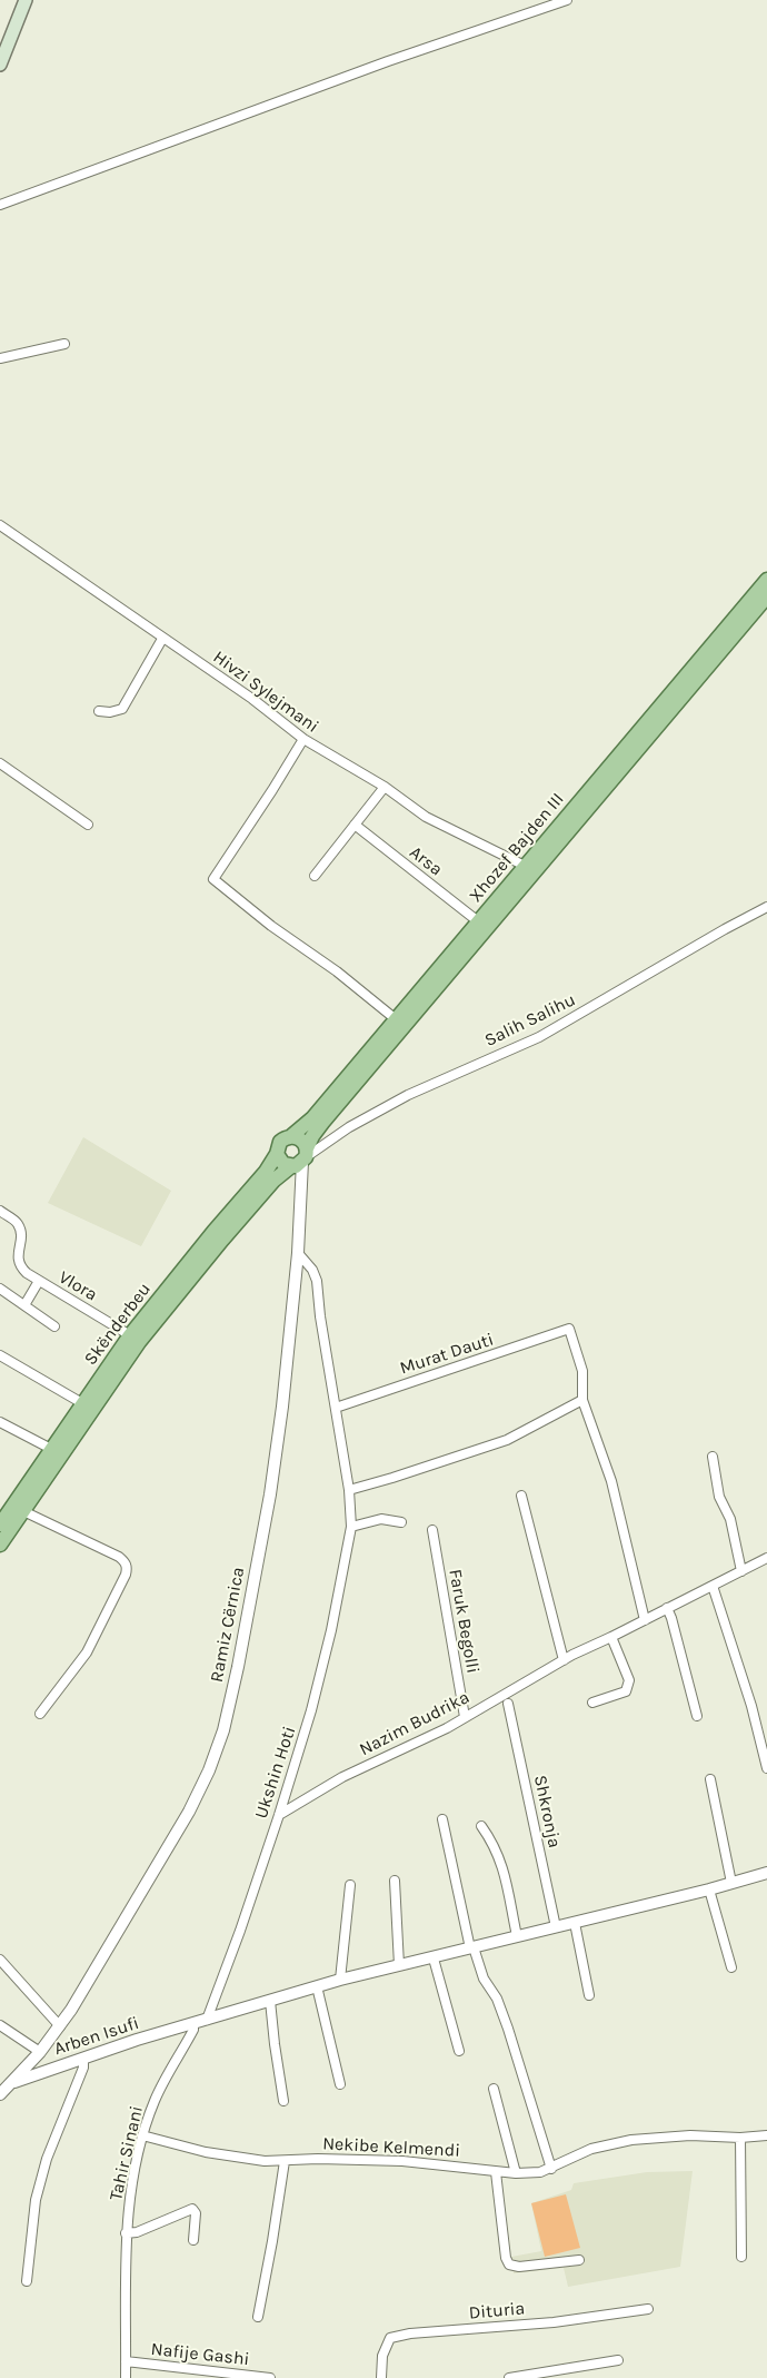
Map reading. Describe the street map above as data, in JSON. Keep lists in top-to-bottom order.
{
  "streets": {
    "main road": ["Xhozef Bajden III", "Skënderbeu"],
    "street": [
      "Hivzi Sylejmani",
      "Arsa",
      "Salih Salihu",
      "Vlora",
      "Murat Dauti",
      "Faruk Begolli",
      "Ramiz Cërnica",
      "Nazim Budrika",
      "Ukshin Hoti",
      "Shkronja",
      "Arben Isufi",
      "Nekibe Kelmendi",
      "Tahir Sinani",
      "Dituria",
      "Nafije Gashi"
    ]
  },
  "crossings": [
    ["Hivzi Sylejmani", "Xhozef Bajden III"],
    ["Xhozef Bajden III", "Arsa"],
    ["Xhozef Bajden III", "Salih Salihu"],
    ["Xhozef Bajden III", "Skënderbeu"],
    ["Xhozef Bajden III", "Ramiz Cërnica"],
    ["Salih Salihu", "Skënderbeu"],
    ["Salih Salihu", "Ramiz Cërnica"],
    ["Vlora", "Skënderbeu"],
    ["Skënderbeu", "Ramiz Cërnica"],
    ["Murat Dauti", "Ukshin Hoti"],
    ["Faruk Begolli", "Nazim Budrika"],
    ["Ramiz Cërnica", "Ukshin Hoti"],
    ["Ramiz Cërnica", "Arben Isufi"],
    ["Nazim Budrika", "Ukshin Hoti"],
    ["Ukshin Hoti", "Arben Isufi"],
    ["Shkronja", "Arben Isufi"],
    ["Arben Isufi", "Tahir Sinani"],
    ["Nekibe Kelmendi", "Tahir Sinani"],
    ["Tahir Sinani", "Nafije Gashi"]
  ]
}
